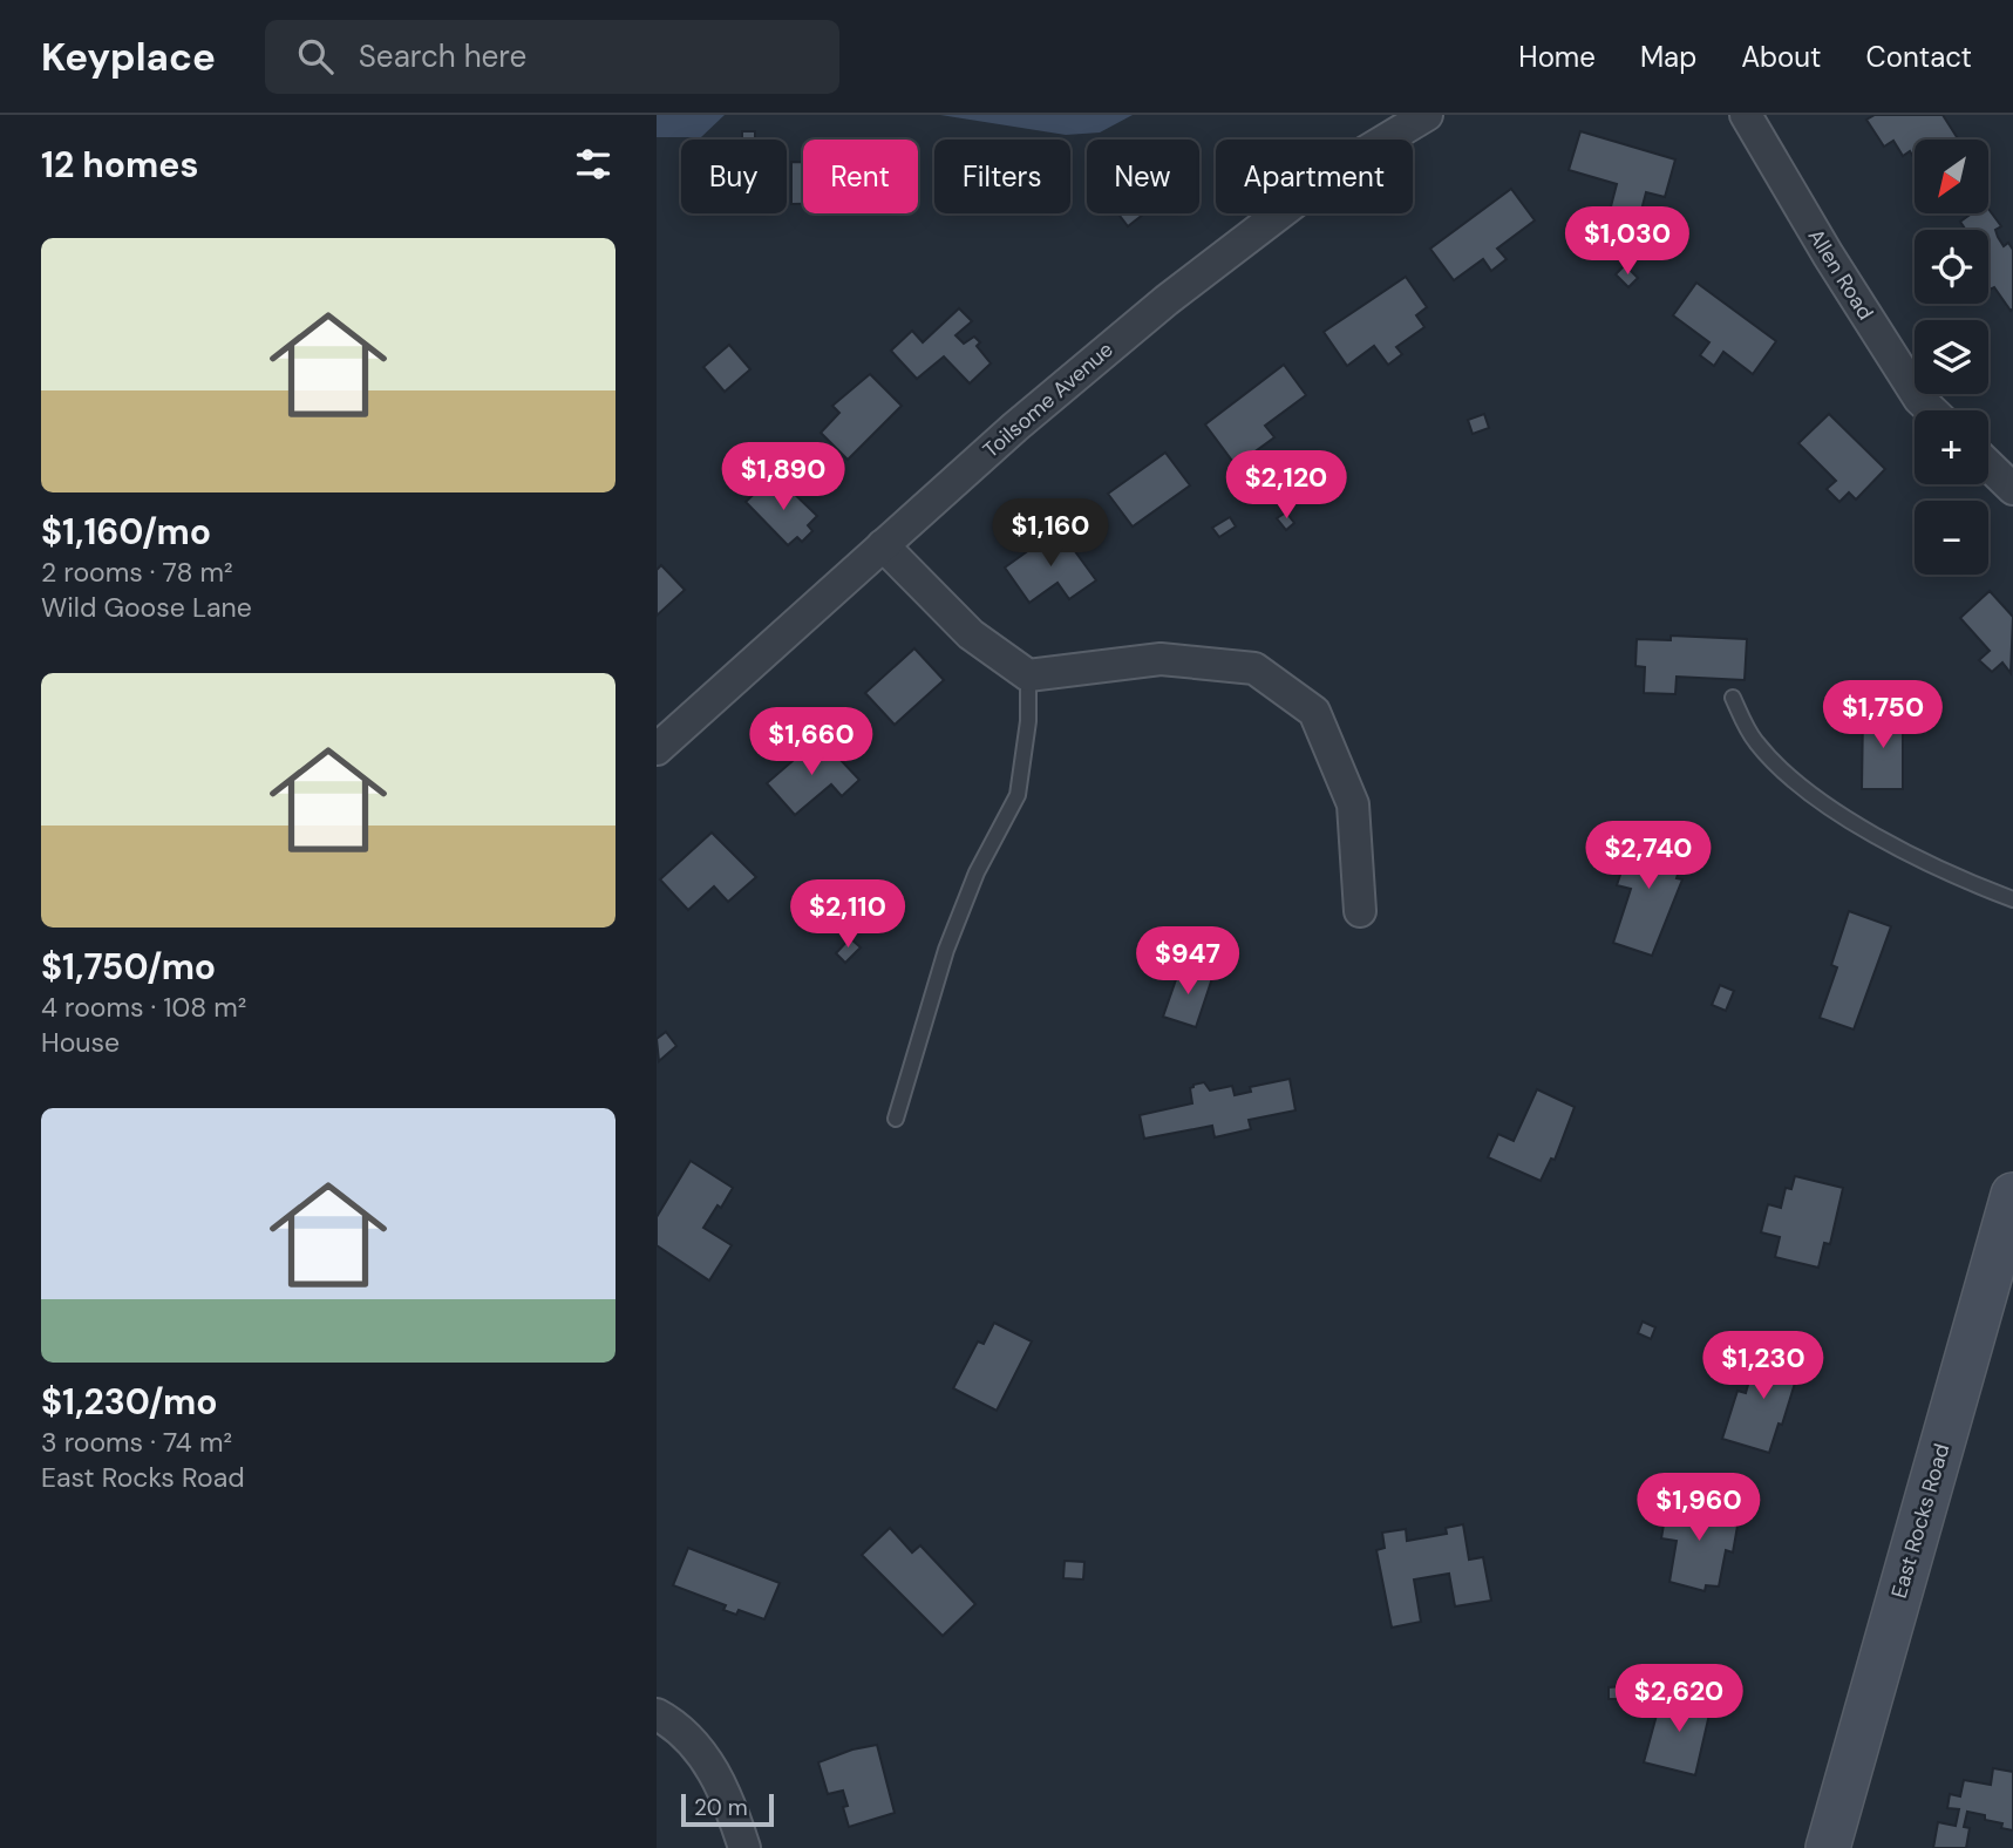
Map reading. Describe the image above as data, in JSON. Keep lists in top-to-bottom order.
{
  "streets": {
    "street": ["Allen Road", "Toilsome Avenue", "East Rocks Road"]
  },
  "scale_bar": "20 m",
  "north": "bottom left",
  "page": {
    "header": "Keyplace",
    "search": "Search here",
    "nav": [
      "Home",
      "Map",
      "About",
      "Contact"
    ],
    "heading": "12 homes",
    "map_buttons": ["+", "−"],
    "chip": [
      "Buy",
      "Rent",
      "Filters",
      "New",
      "Apartment"
    ],
    "price": [
      "$1,030",
      "$1,890",
      "$2,120",
      "$1,160",
      "$1,750",
      "$1,660",
      "$2,740",
      "$2,110",
      "$947",
      "$1,230",
      "$1,960",
      "$2,620"
    ],
    "list": [
      {
        "name": "$1,160/mo",
        "note": "2 rooms · 78 m² · Wild Goose Lane"
      },
      {
        "name": "$1,750/mo",
        "note": "4 rooms · 108 m² · House"
      },
      {
        "name": "$1,230/mo",
        "note": "3 rooms · 74 m² · East Rocks Road"
      }
    ],
    "scale": "20 m"
  }
}
